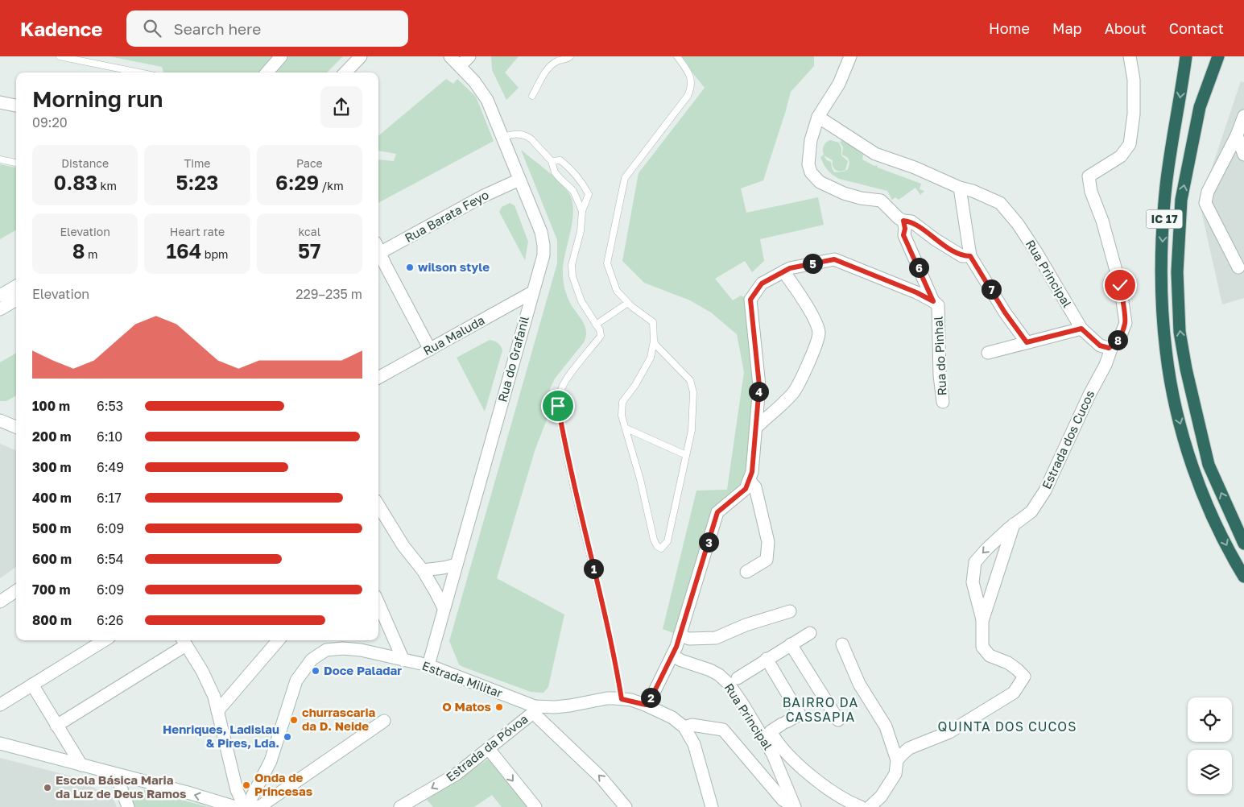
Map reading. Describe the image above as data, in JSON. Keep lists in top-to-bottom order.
{
  "streets": {
    "highway": ["IC 17"],
    "street": [
      "Rua Barata Feyo",
      "Rua Principal",
      "Rua Maluda",
      "Rua do Pinhal",
      "Rua do Grafanil",
      "Estrada dos Cucos",
      "Estrada Militar",
      "Estrada da Póvoa"
    ]
  },
  "crossings": [
    ["Rua Barata Feyo", "Rua do Grafanil"],
    ["Rua Principal", "Estrada dos Cucos"],
    ["Rua Maluda", "Rua do Grafanil"],
    ["Rua do Grafanil", "Estrada Militar"],
    ["Estrada Militar", "Estrada da Póvoa"]
  ],
  "one_way": ["Estrada da Póvoa"],
  "districts": ["BAIRRO DA CASSAPIA", "QUINTA DOS CUCOS"],
  "places": [
    "wilson style",
    "Doce Paladar",
    "O Matos",
    "churrascaria da D. Neide",
    "Henriques, Ladislau & Pires, Lda.",
    "Onda de Princesas",
    "Escola Básica Maria da Luz de Deus Ramos"
  ],
  "page": {
    "header": "Kadence",
    "search": "Search here",
    "nav": [
      "Home",
      "Map",
      "About",
      "Contact"
    ],
    "heading": ["Morning run", "09:20"],
    "stats": [
      ["Distance", "0.83 km"],
      ["Time", "5:23"],
      ["Pace", "6:29 /km"],
      ["Elevation", "8 m"],
      ["Heart rate", "164 bpm"],
      ["kcal", "57"]
    ],
    "pins": [
      "5",
      "6",
      "7",
      "8",
      "4",
      "3",
      "1",
      "2"
    ],
    "chart": ["Elevation", "229–235 m"],
    "list": [
      {
        "name": "100 m",
        "note": "6:53"
      },
      {
        "name": "200 m",
        "note": "6:10"
      },
      {
        "name": "300 m",
        "note": "6:49"
      },
      {
        "name": "400 m",
        "note": "6:17"
      },
      {
        "name": "500 m",
        "note": "6:09"
      },
      {
        "name": "600 m",
        "note": "6:54"
      },
      {
        "name": "700 m",
        "note": "6:09"
      },
      {
        "name": "800 m",
        "note": "6:26"
      }
    ]
  }
}
